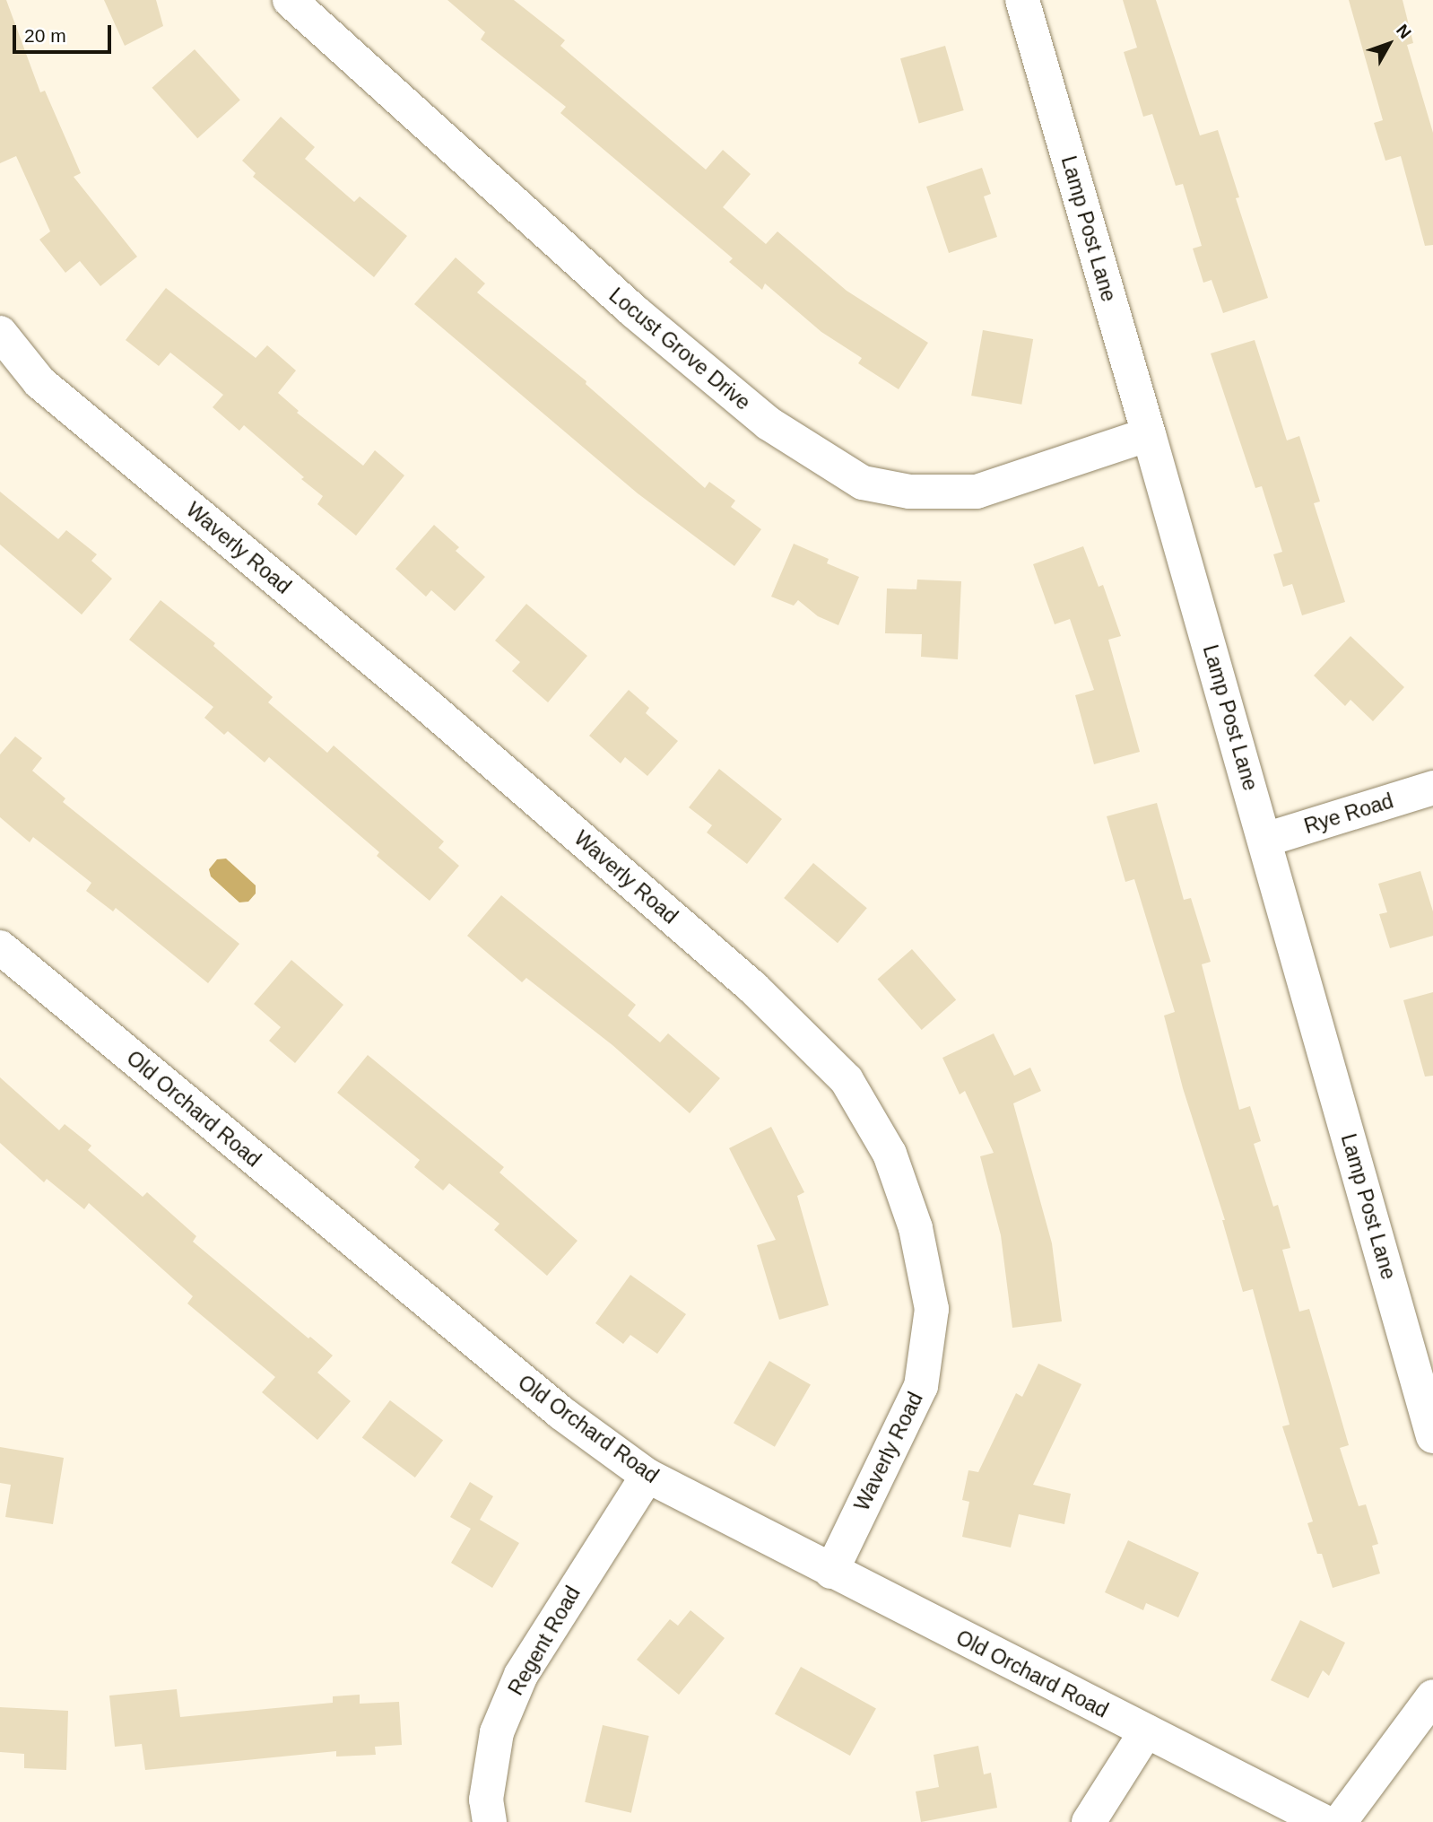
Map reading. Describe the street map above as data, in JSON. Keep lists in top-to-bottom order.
{
  "streets": {
    "street": [
      "Lamp Post Lane",
      "Locust Grove Drive",
      "Waverly Road",
      "Rye Road",
      "Old Orchard Road",
      "Regent Road"
    ]
  },
  "crossings": [
    ["Lamp Post Lane", "Locust Grove Drive"],
    ["Lamp Post Lane", "Rye Road"],
    ["Waverly Road", "Old Orchard Road"],
    ["Old Orchard Road", "Regent Road"]
  ],
  "scale_bar": "20 m",
  "north": "top right"
}
